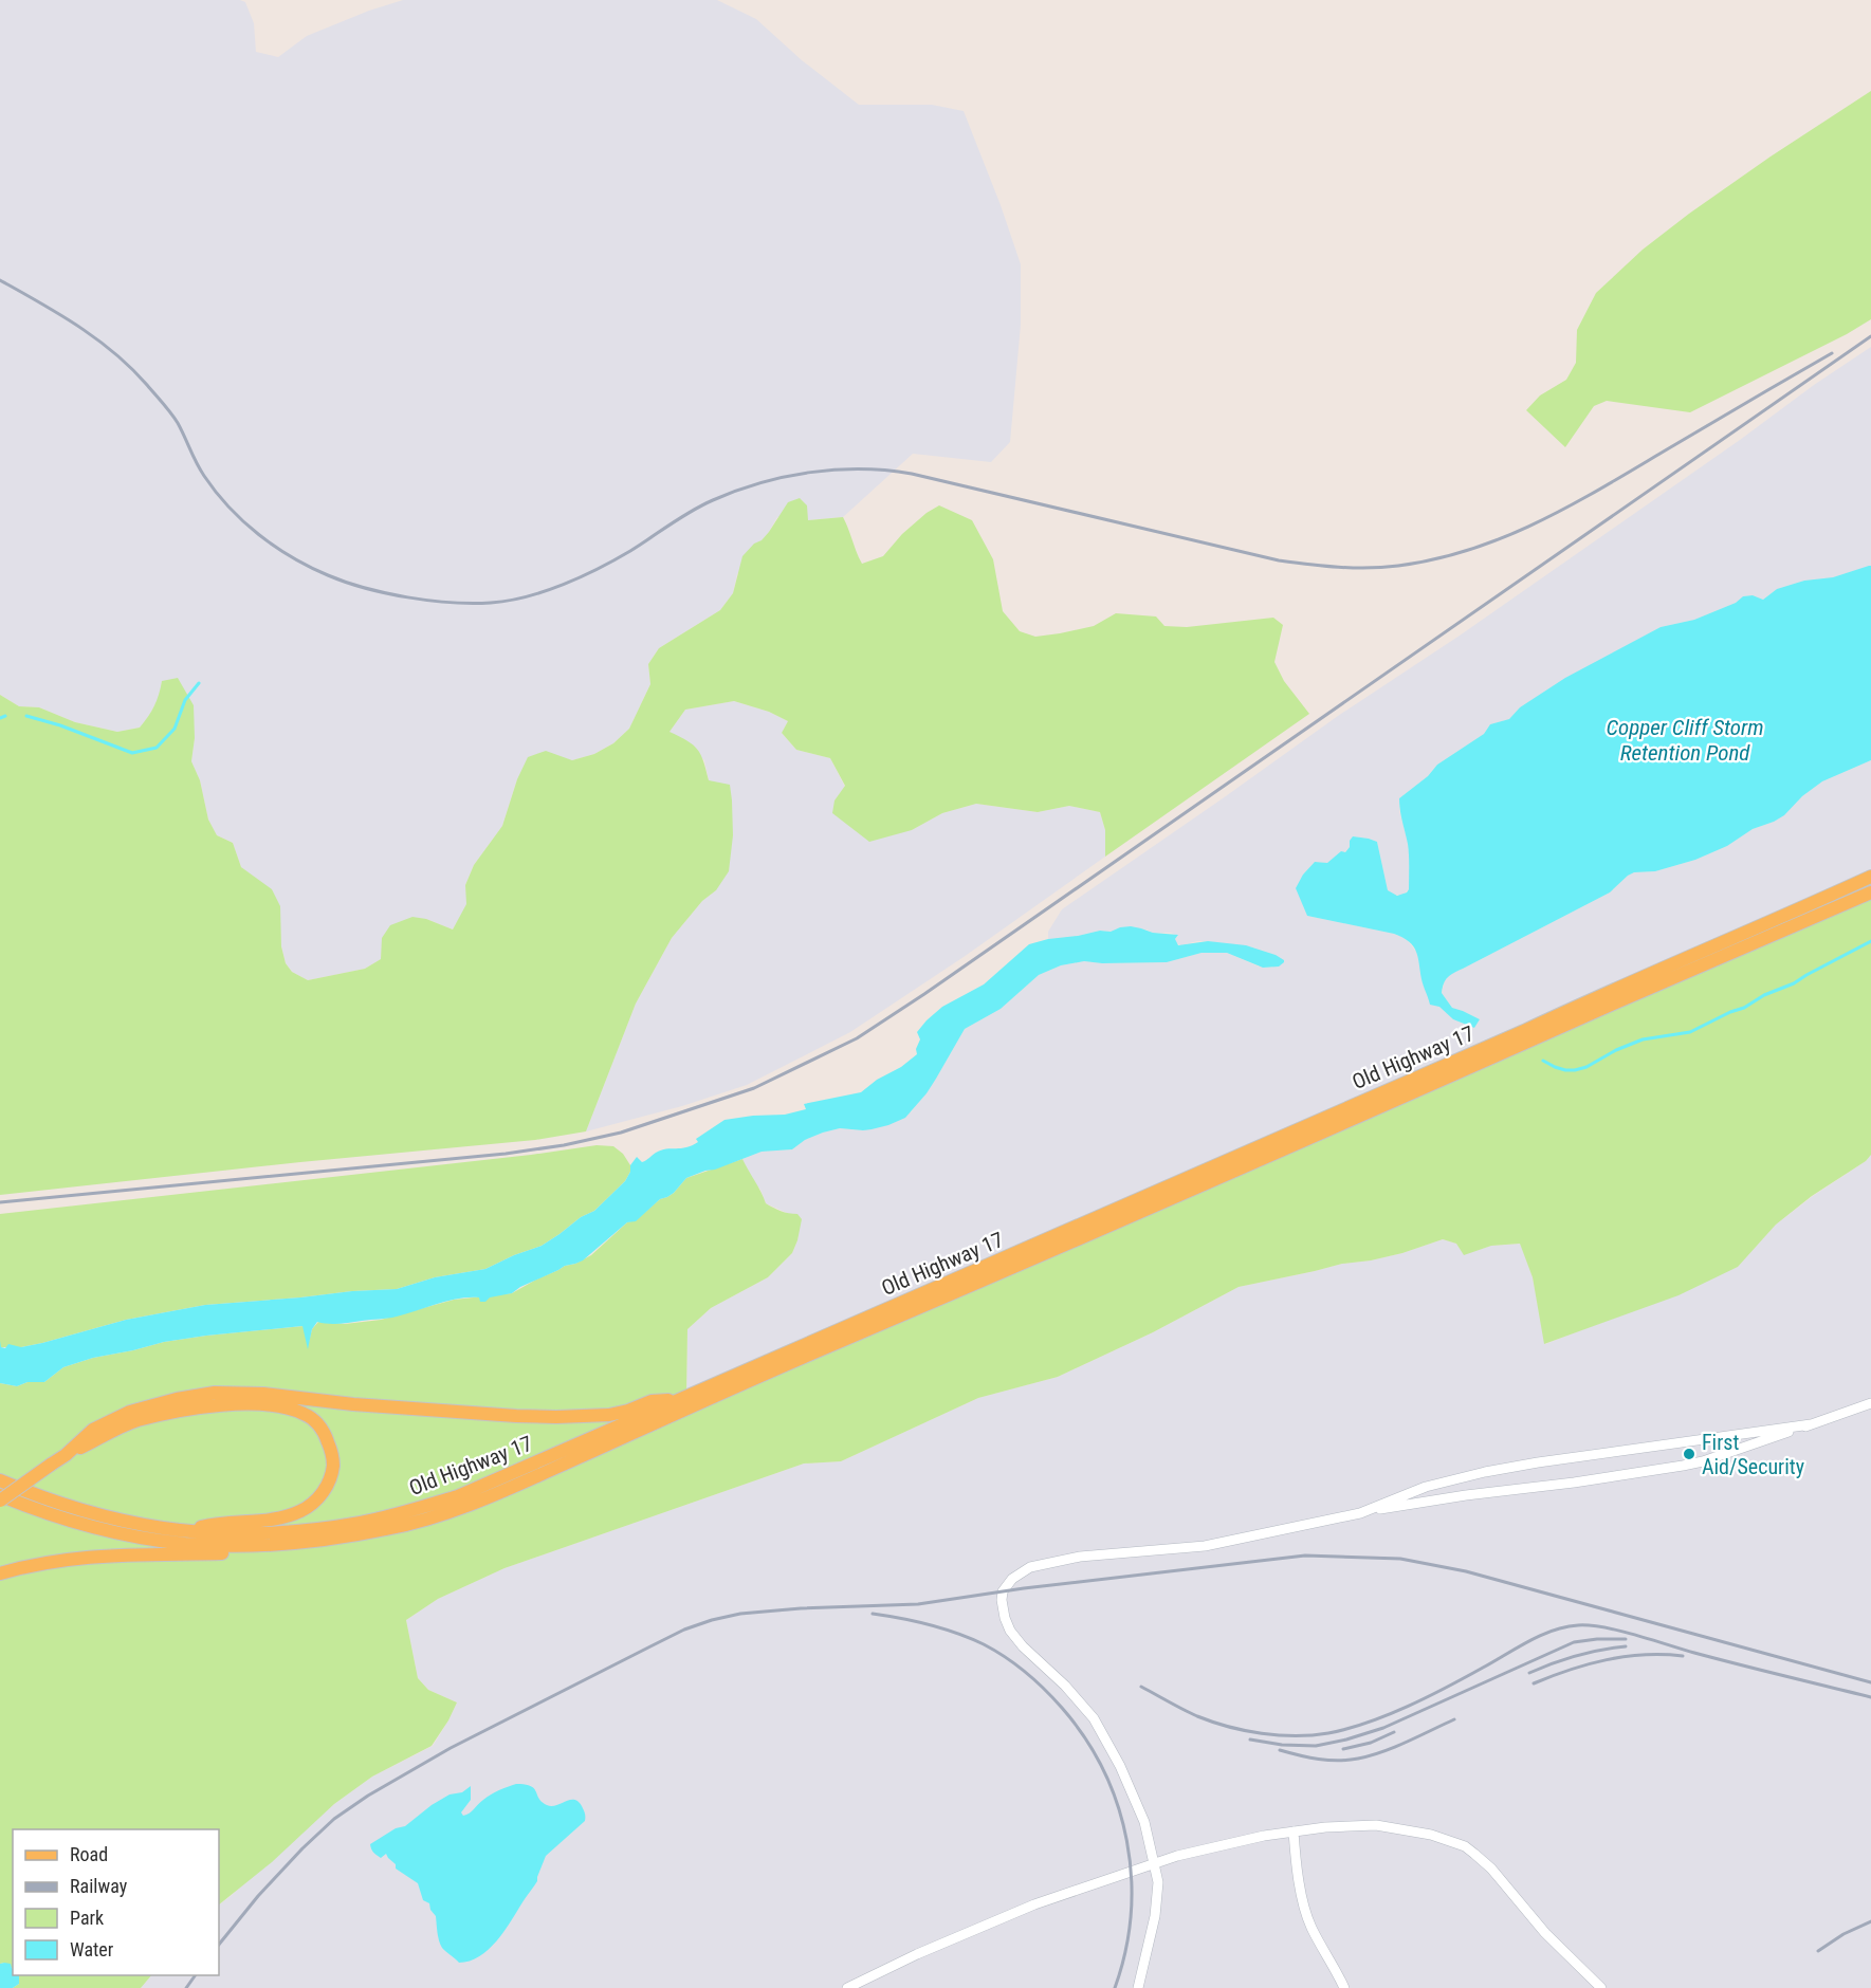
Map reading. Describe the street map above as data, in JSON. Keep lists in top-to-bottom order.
{
  "streets": {
    "main road": ["Old Highway 17"]
  },
  "water": ["Copper Cliff Storm Retention Pond"],
  "places": ["First Aid/Security"],
  "legend": [
    "Road",
    "Railway",
    "Park",
    "Water"
  ]
}
